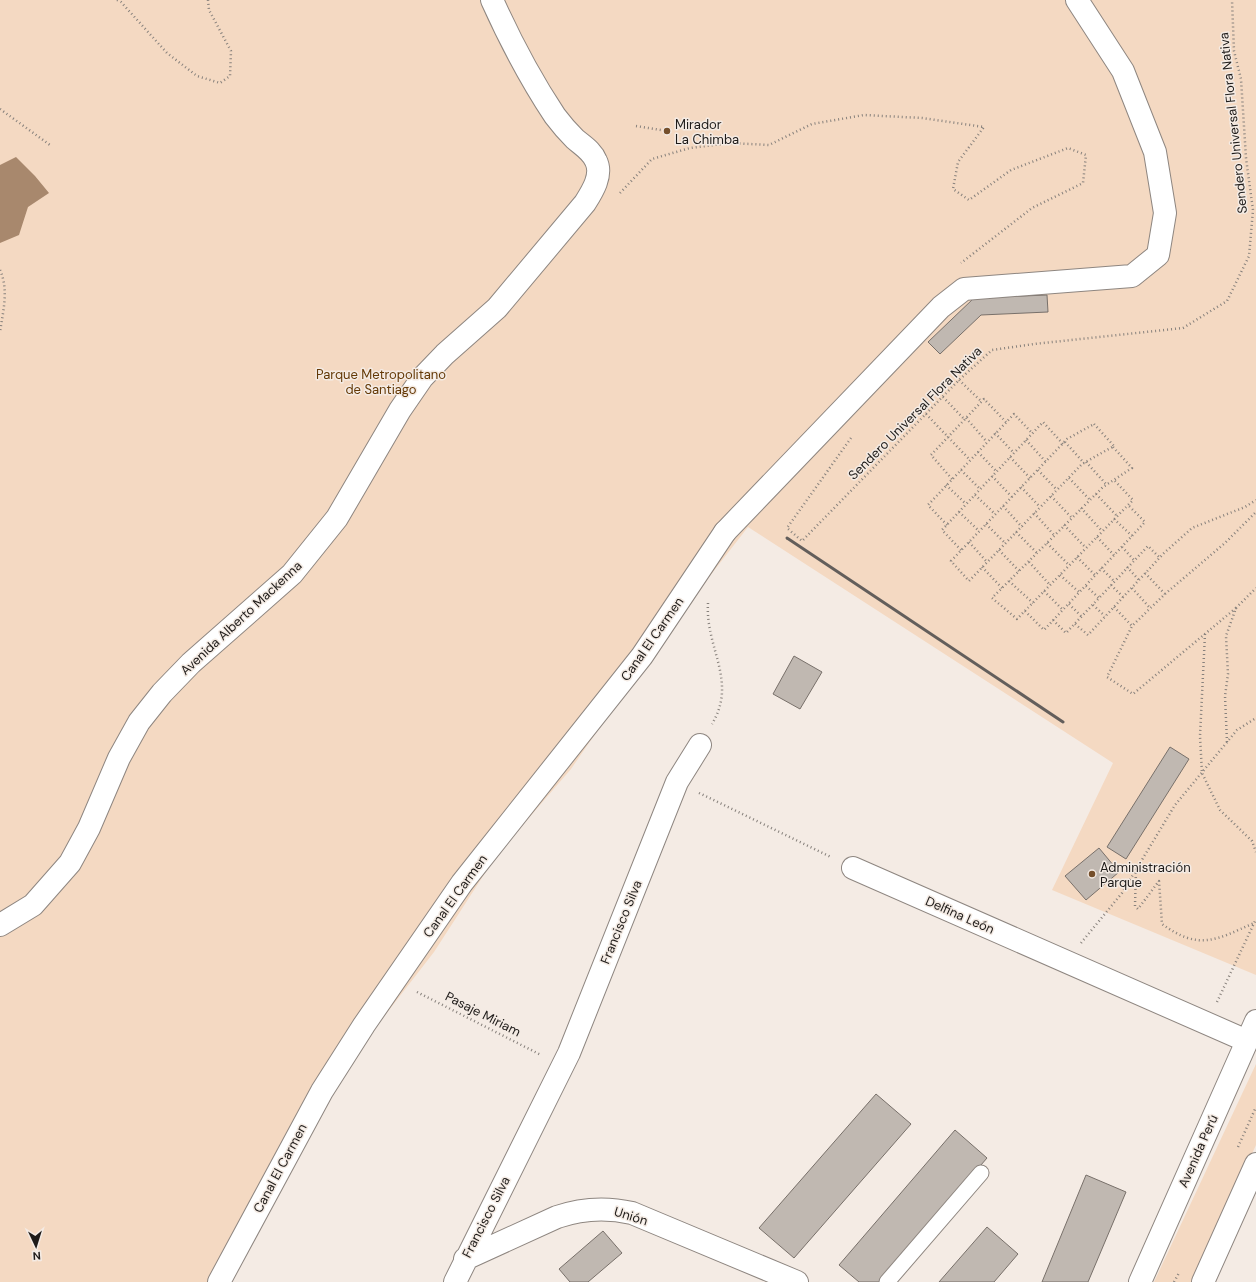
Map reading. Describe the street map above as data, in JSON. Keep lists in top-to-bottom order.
{
  "streets": {
    "street": [
      "Avenida Alberto Mackenna",
      "Canal El Carmen",
      "Delfina León",
      "Francisco Silva",
      "Avenida Perú",
      "Unión"
    ],
    "path": ["Sendero Universal Flora Nativa", "Pasaje Miriam"]
  },
  "crossings": [
    ["Canal El Carmen", "Pasaje Miriam"],
    ["Delfina León", "Avenida Perú"],
    ["Francisco Silva", "Pasaje Miriam"],
    ["Francisco Silva", "Unión"]
  ],
  "parks": ["Parque Metropolitano de Santiago"],
  "places": ["Mirador La Chimba", "Administración Parque"],
  "north": "bottom"
}
